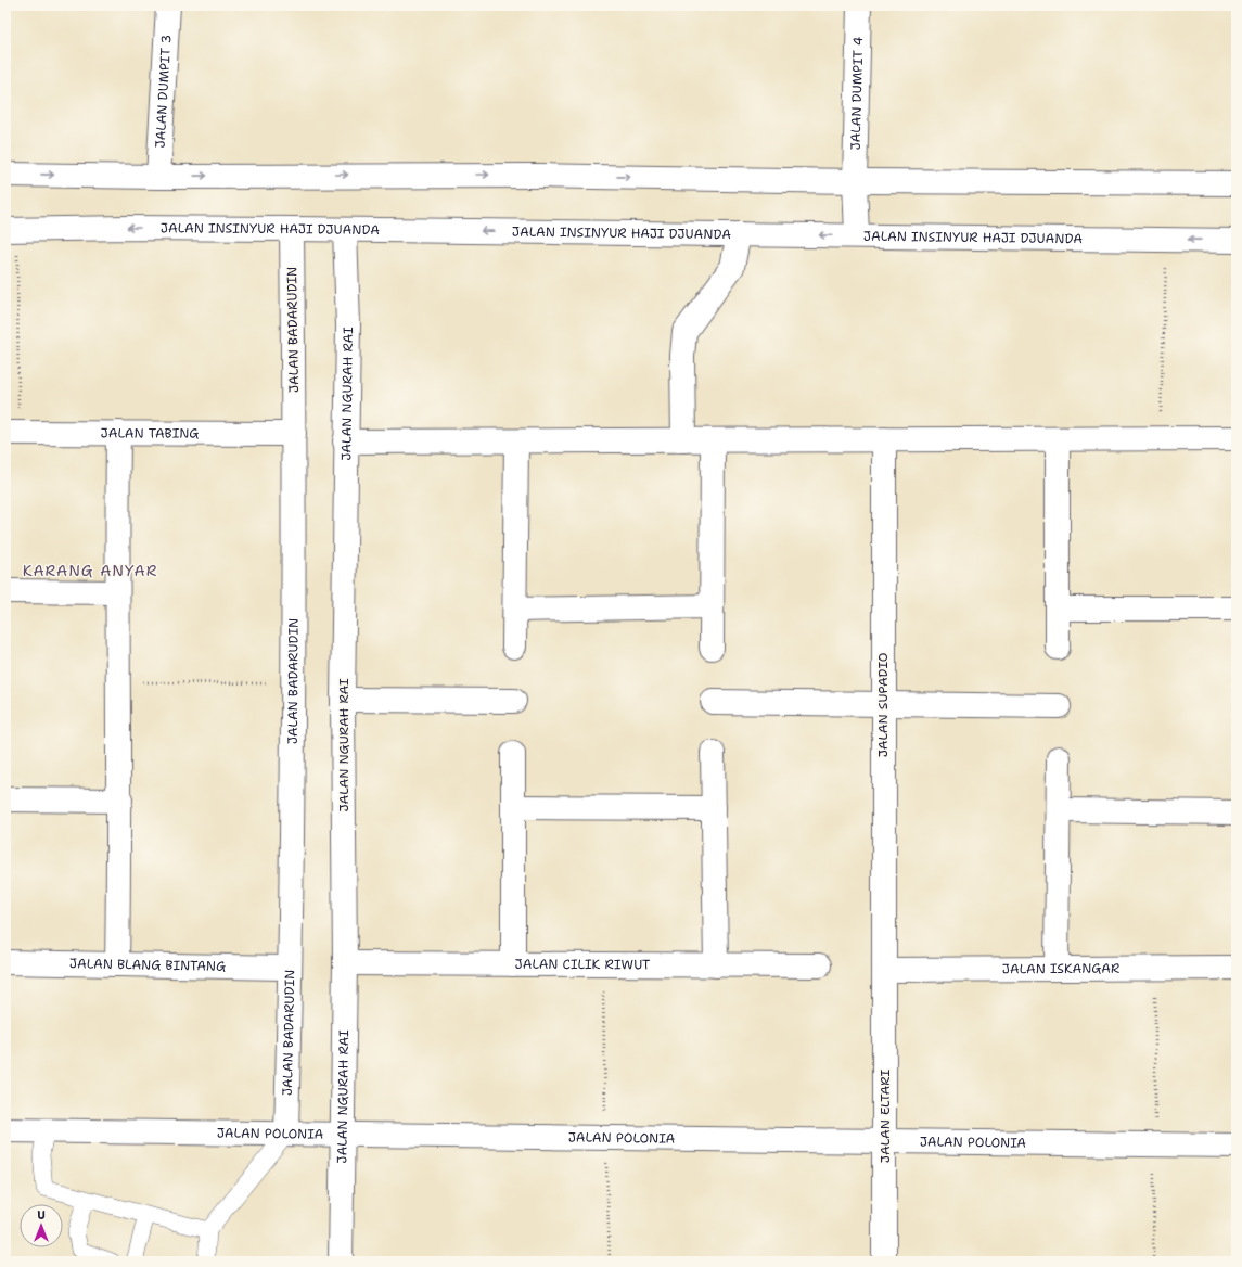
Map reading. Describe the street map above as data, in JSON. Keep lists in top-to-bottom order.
{
  "streets": {
    "street": [
      "JALAN DUMPIT 3",
      "JALAN DUMPIT 4",
      "JALAN INSINYUR HAJI DJUANDA",
      "JALAN BADARUDIN",
      "JALAN NGURAH RAI",
      "JALAN TABING",
      "JALAN SUPADIO",
      "JALAN CILIK RIWUT",
      "JALAN BLANG BINTANG",
      "JALAN ISKANGAR",
      "JALAN ELTARI",
      "JALAN POLONIA"
    ]
  },
  "crossings": [
    ["JALAN DUMPIT 4", "JALAN INSINYUR HAJI DJUANDA"],
    ["JALAN INSINYUR HAJI DJUANDA", "JALAN BADARUDIN"],
    ["JALAN INSINYUR HAJI DJUANDA", "JALAN NGURAH RAI"],
    ["JALAN BADARUDIN", "JALAN TABING"],
    ["JALAN BADARUDIN", "JALAN BLANG BINTANG"],
    ["JALAN BADARUDIN", "JALAN POLONIA"],
    ["JALAN NGURAH RAI", "JALAN CILIK RIWUT"],
    ["JALAN NGURAH RAI", "JALAN POLONIA"],
    ["JALAN SUPADIO", "JALAN ISKANGAR"],
    ["JALAN SUPADIO", "JALAN ELTARI"],
    ["JALAN ISKANGAR", "JALAN ELTARI"],
    ["JALAN ELTARI", "JALAN POLONIA"]
  ],
  "districts": ["KARANG ANYAR"],
  "north": "top"
}
